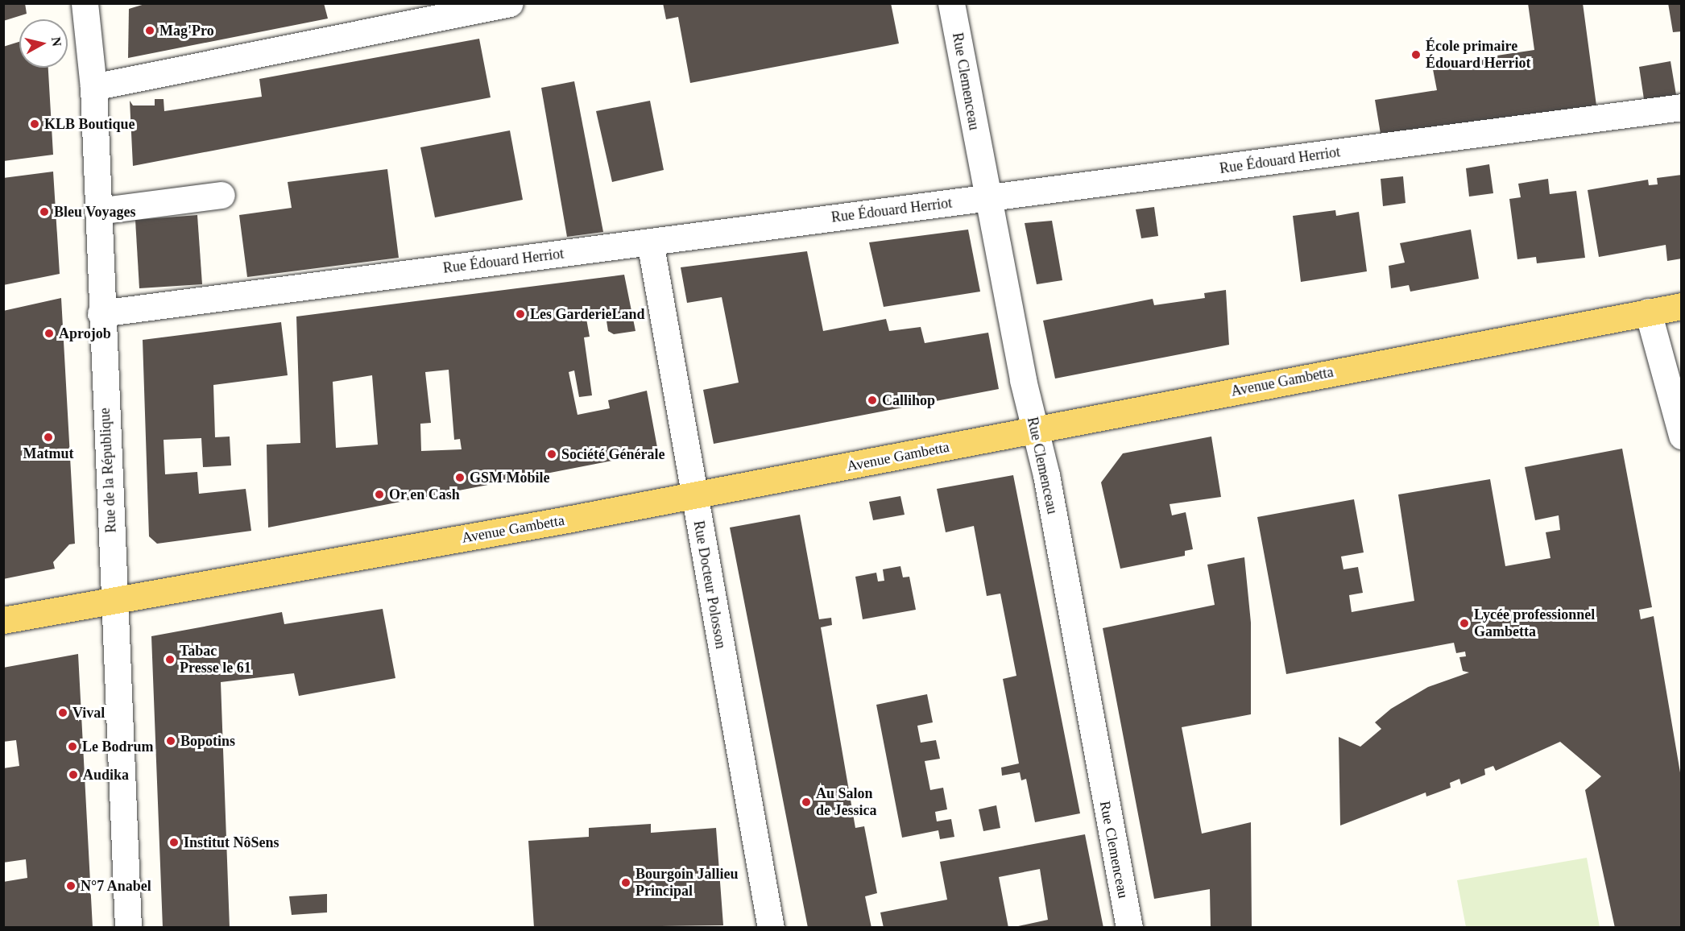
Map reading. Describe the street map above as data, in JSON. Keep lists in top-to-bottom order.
{
  "streets": {
    "main road": ["Avenue Gambetta"],
    "street": [
      "Rue Clemenceau",
      "Rue Édouard Herriot",
      "Rue de la République",
      "Rue Docteur Polosson"
    ]
  },
  "crossings": [
    ["Rue Clemenceau", "Rue Édouard Herriot"],
    ["Rue Clemenceau", "Avenue Gambetta"],
    ["Rue Édouard Herriot", "Rue de la République"],
    ["Rue Édouard Herriot", "Rue Docteur Polosson"],
    ["Avenue Gambetta", "Rue de la République"],
    ["Avenue Gambetta", "Rue Docteur Polosson"]
  ],
  "places": [
    "Mag'Pro",
    "École primaire Édouard Herriot",
    "KLB Boutique",
    "Bleu Voyages",
    "Les GarderieLand",
    "Aprojob",
    "Callihop",
    "Matmut",
    "Société Générale",
    "GSM Mobile",
    "Or en Cash",
    "Lycée professionnel Gambetta",
    "Tabac Presse le 61",
    "Vival",
    "Bopotins",
    "Le Bodrum",
    "Audika",
    "Au Salon de Jessica",
    "Institut NôSens",
    "Bourgoin Jallieu Principal",
    "N°7 Anabel"
  ],
  "north": "right"
}
